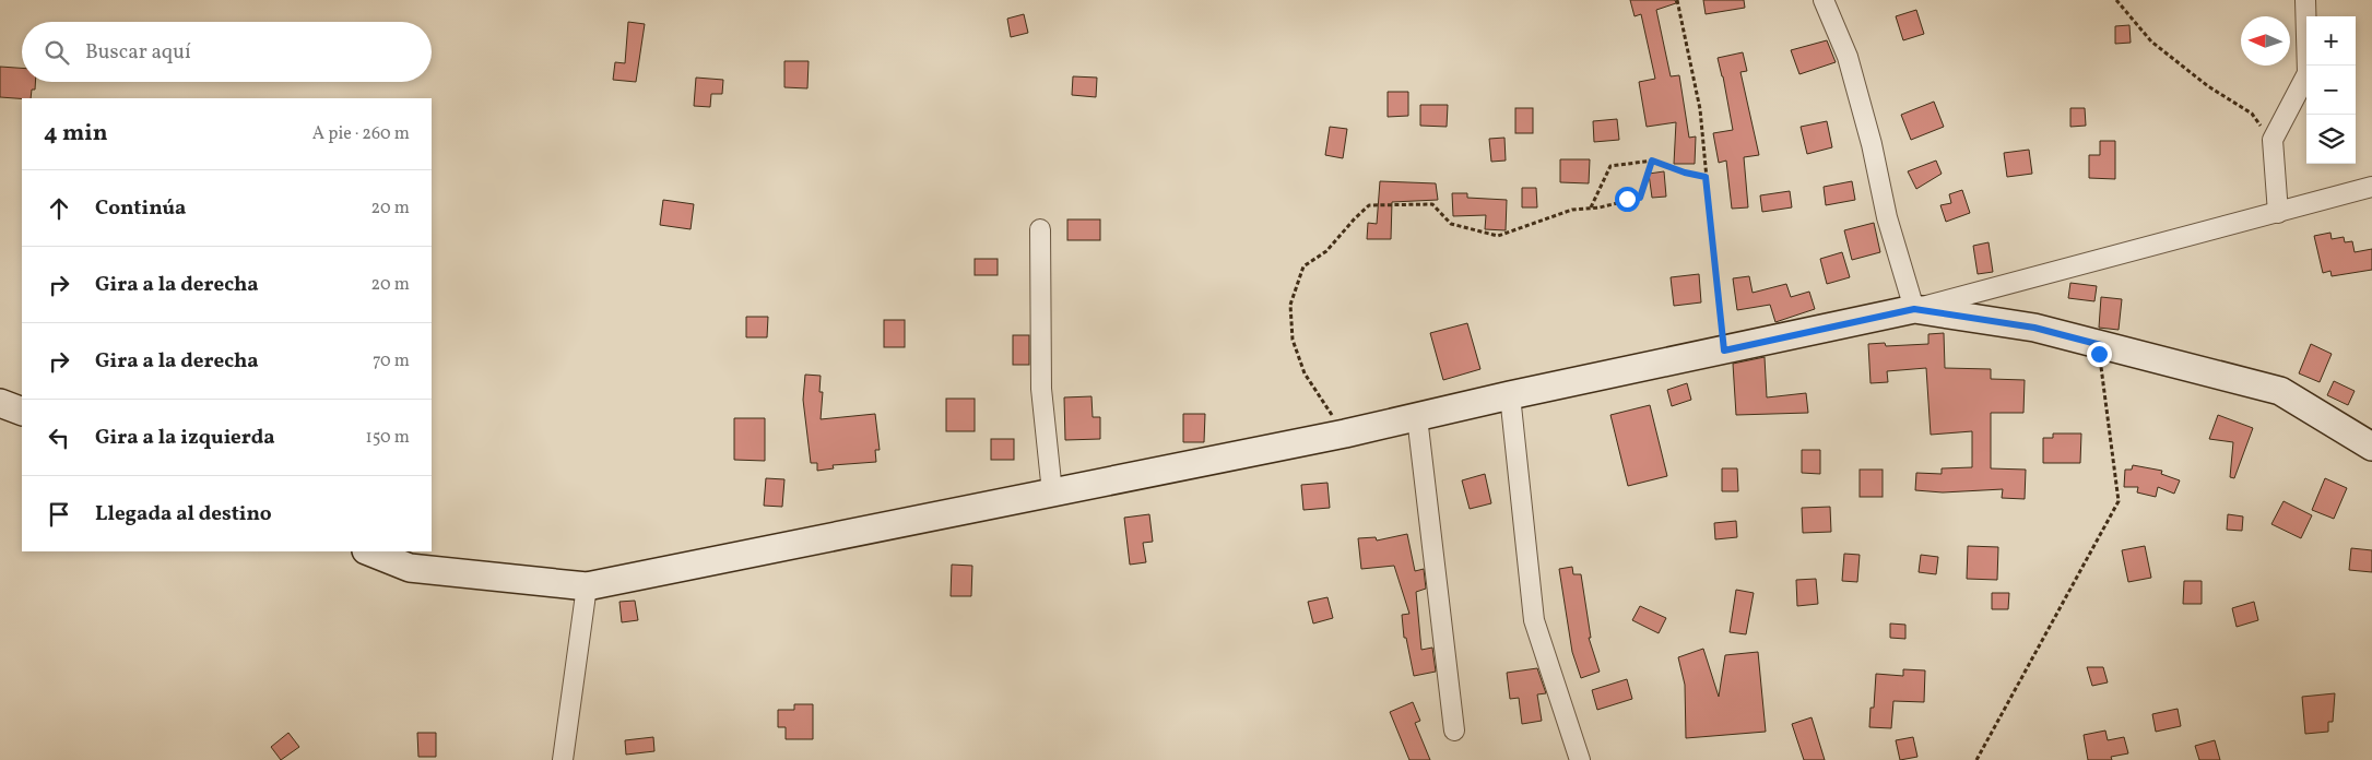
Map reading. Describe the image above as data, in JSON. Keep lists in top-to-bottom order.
{
  "north": "left",
  "page": {
    "map_buttons": ["+", "−"],
    "search": "Buscar aquí",
    "heading": ["4 min", "A pie · 260 m"],
    "list": [
      ["Continúa", "20 m"],
      ["Gira a la derecha", "20 m"],
      ["Gira a la derecha", "70 m"],
      ["Gira a la izquierda", "150 m"],
      "Llegada al destino"
    ]
  }
}
